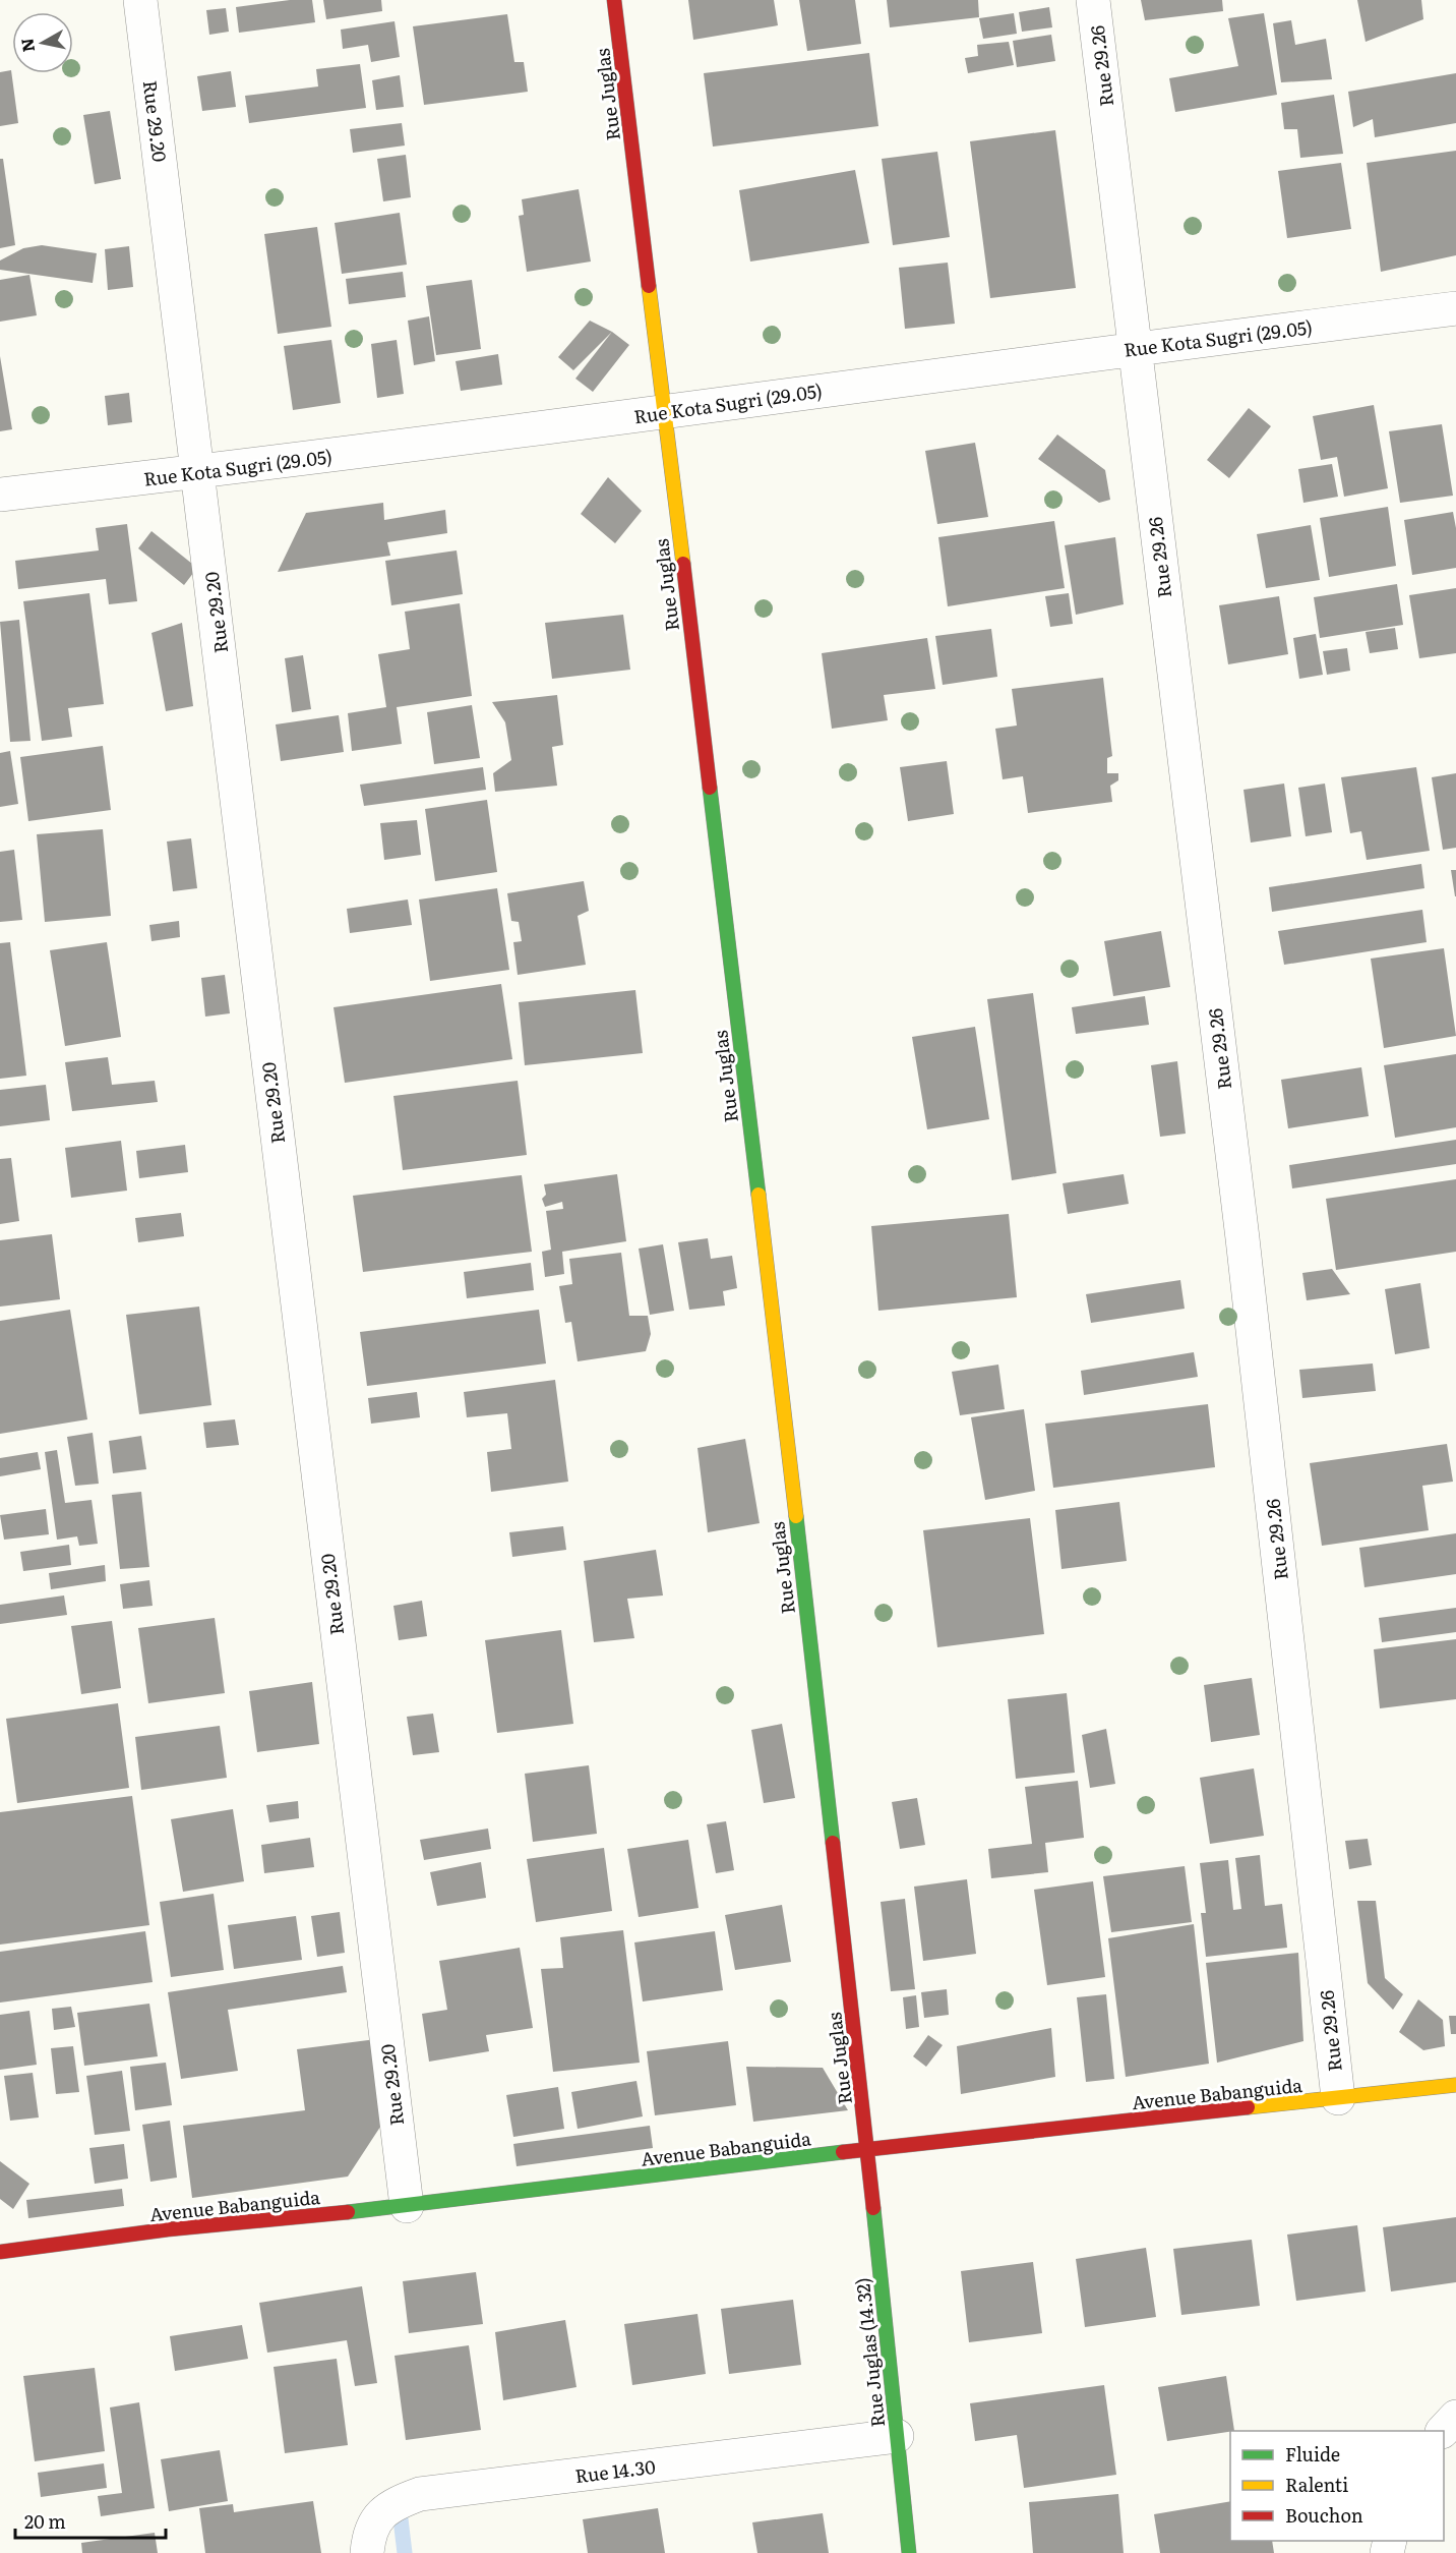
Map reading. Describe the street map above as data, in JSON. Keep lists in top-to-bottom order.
{
  "streets": {
    "street": [
      "Rue 29.26",
      "Rue Juglas",
      "Rue 29.20",
      "Rue Kota Sugri (29.05)",
      "Avenue Babanguida",
      "Rue Juglas (14.32)",
      "Rue 14.30"
    ]
  },
  "crossings": [
    ["Rue 29.26", "Rue Kota Sugri (29.05)"],
    ["Rue 29.26", "Avenue Babanguida"],
    ["Rue Juglas", "Rue Kota Sugri (29.05)"],
    ["Rue Juglas", "Avenue Babanguida"],
    ["Rue Juglas", "Rue Juglas (14.32)"],
    ["Rue 29.20", "Rue Kota Sugri (29.05)"],
    ["Rue 29.20", "Avenue Babanguida"],
    ["Avenue Babanguida", "Rue Juglas (14.32)"],
    ["Rue Juglas (14.32)", "Rue 14.30"]
  ],
  "legend": ["Fluide", "Ralenti", "Bouchon"],
  "scale_bar": "20 m",
  "north": "left"
}
